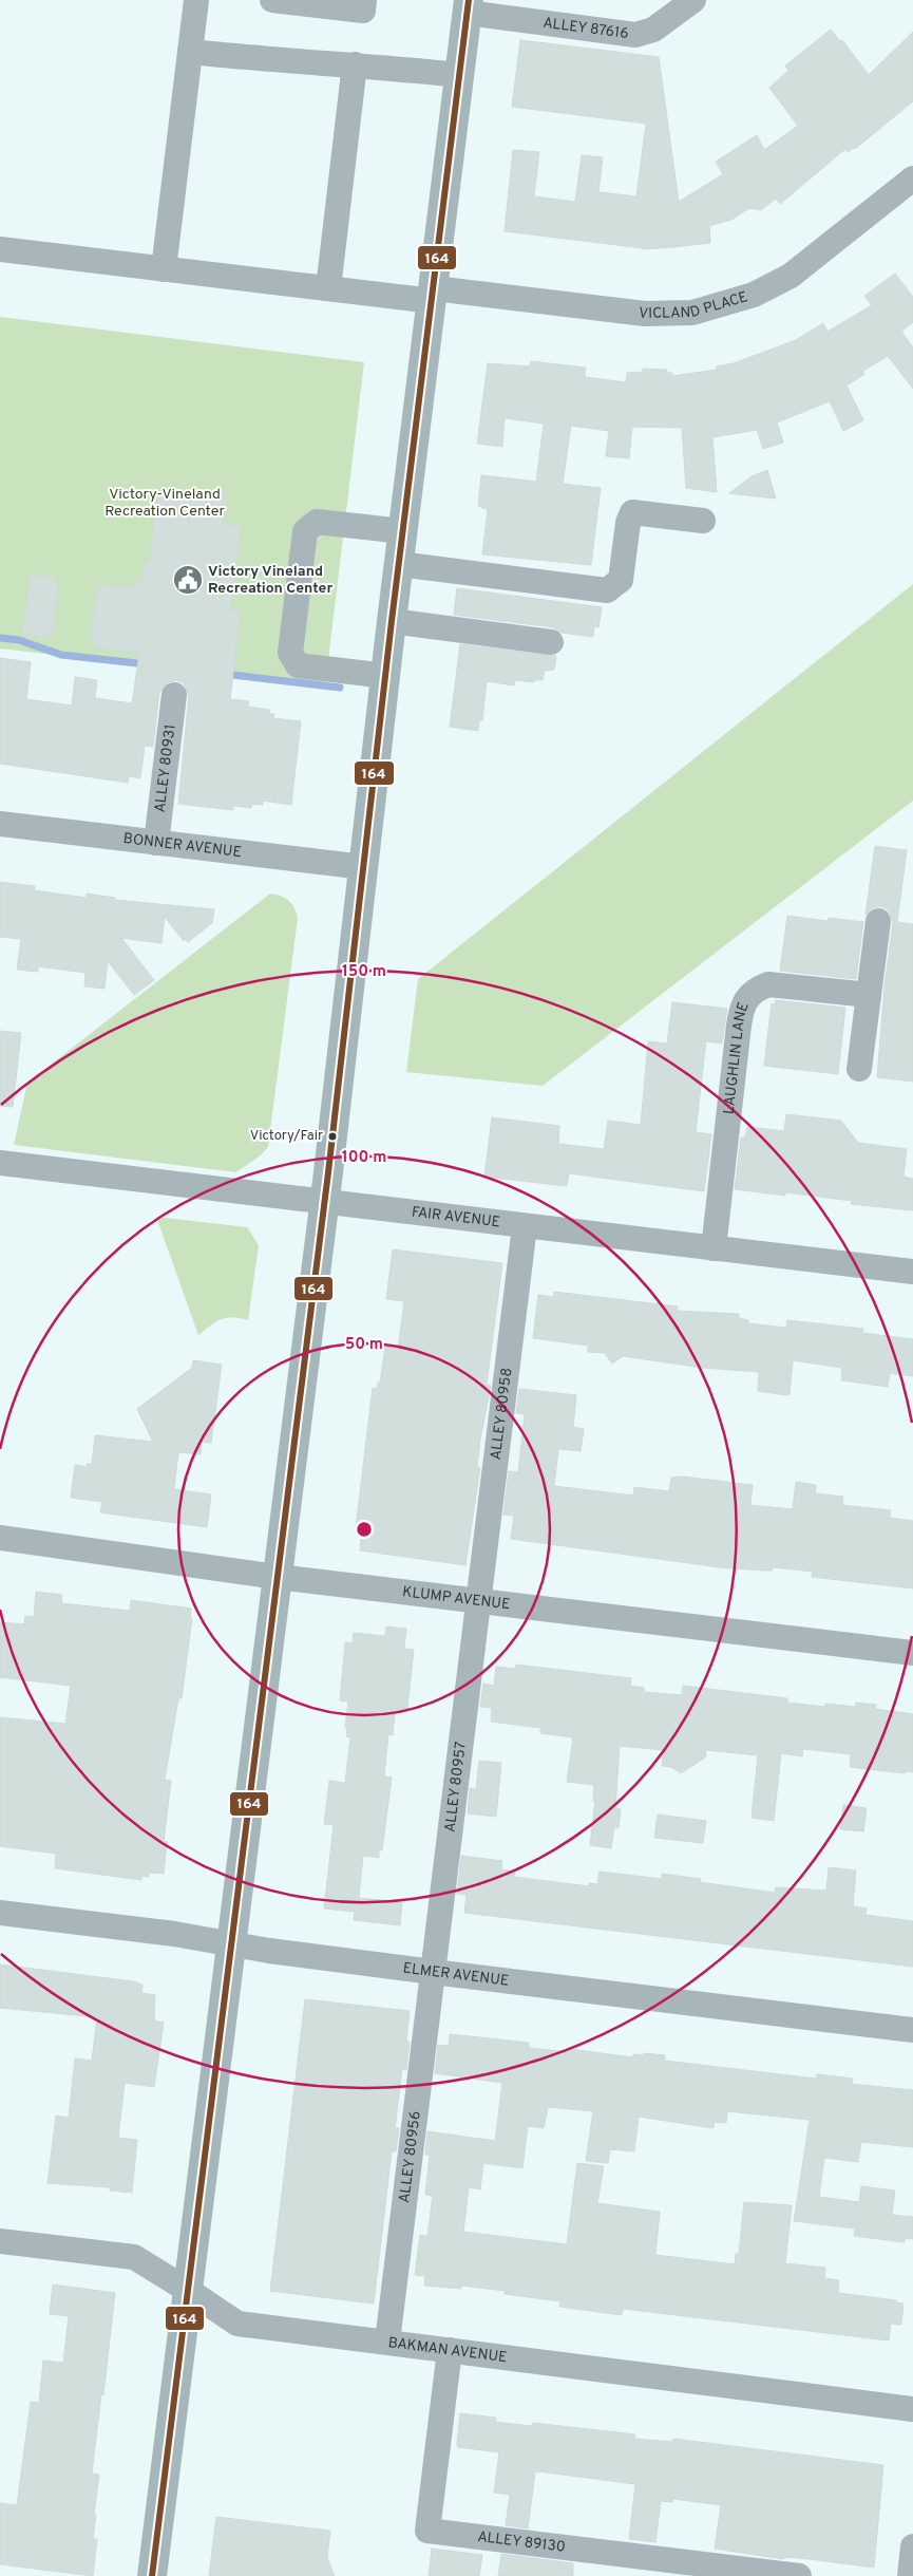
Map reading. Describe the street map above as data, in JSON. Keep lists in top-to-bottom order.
{
  "streets": {
    "street": [
      "ALLEY 87616",
      "VICLAND PLACE",
      "ALLEY 80931",
      "BONNER AVENUE",
      "LAUGHLIN LANE",
      "FAIR AVENUE",
      "ALLEY 80958",
      "KLUMP AVENUE",
      "ALLEY 80957",
      "ELMER AVENUE",
      "ALLEY 80956",
      "BAKMAN AVENUE",
      "ALLEY 89130"
    ]
  },
  "crossings": [
    ["ALLEY 80931", "BONNER AVENUE"],
    ["LAUGHLIN LANE", "FAIR AVENUE"],
    ["FAIR AVENUE", "ALLEY 80958"],
    ["ALLEY 80958", "KLUMP AVENUE"],
    ["ALLEY 80958", "ALLEY 80957"],
    ["KLUMP AVENUE", "ALLEY 80957"],
    ["ALLEY 80957", "ELMER AVENUE"],
    ["ALLEY 80957", "ALLEY 80956"],
    ["ELMER AVENUE", "ALLEY 80956"],
    ["ALLEY 80956", "BAKMAN AVENUE"],
    ["BAKMAN AVENUE", "ALLEY 89130"]
  ],
  "parks": ["Victory-Vineland Recreation Center"],
  "places": {
    "public building": ["Victory Vineland Recreation Center"],
    "other": ["Victory/Fair"]
  },
  "lines": ["transit line 164"],
  "rings": ["150 m", "100 m", "50 m"]
}
